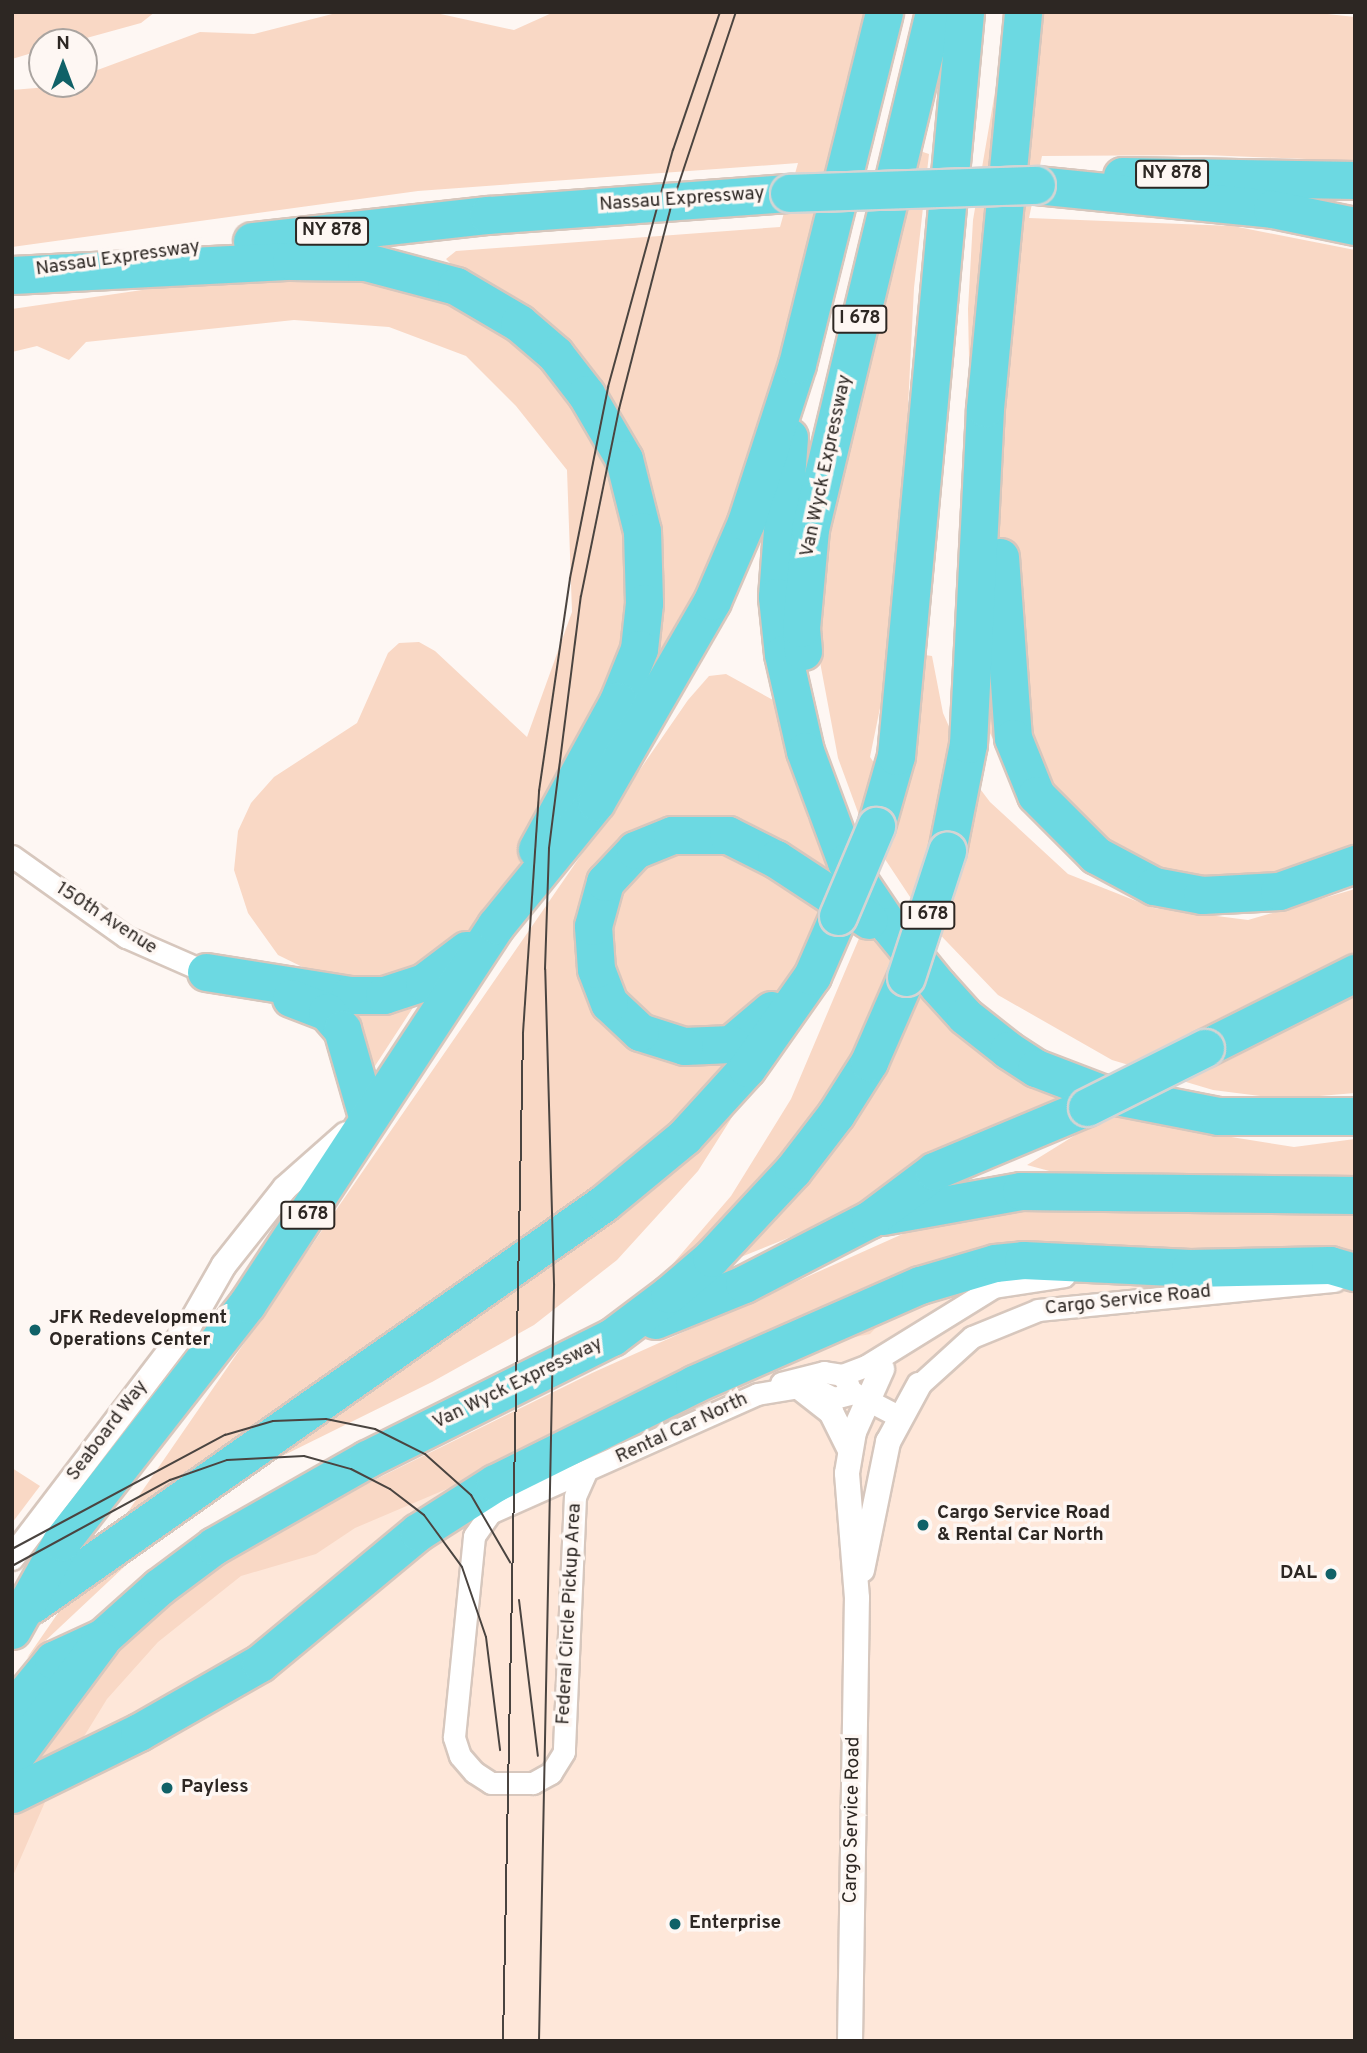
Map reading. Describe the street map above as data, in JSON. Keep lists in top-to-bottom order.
{
  "streets": {
    "highway": [
      "NY 878",
      "Nassau Expressway",
      "I 678",
      "Van Wyck Expressway"
    ],
    "street": [
      "150th Avenue",
      "Cargo Service Road",
      "Rental Car North",
      "Seaboard Way",
      "Federal Circle Pickup Area"
    ]
  },
  "crossings": [
    ["I 678", "Seaboard Way"],
    ["Cargo Service Road", "Rental Car North"],
    ["Rental Car North", "Federal Circle Pickup Area"]
  ],
  "places": [
    "JFK Redevelopment Operations Center",
    "Cargo Service Road & Rental Car North",
    "DAL",
    "Payless",
    "Enterprise"
  ],
  "north": "top"
}
